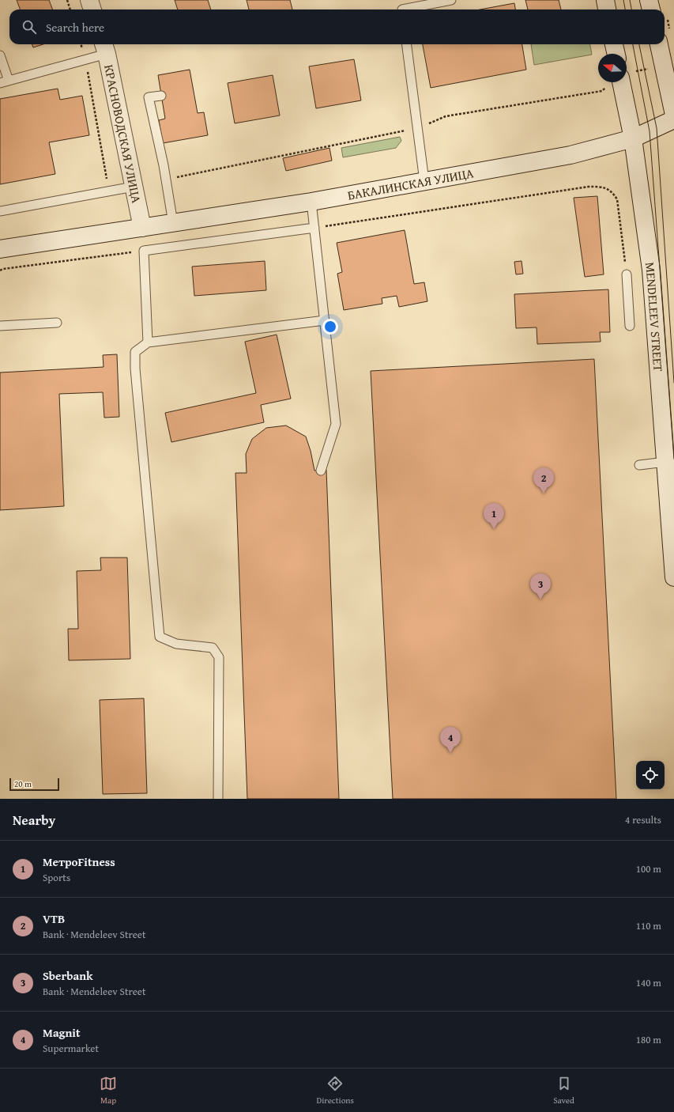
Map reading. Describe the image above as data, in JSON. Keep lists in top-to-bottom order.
{
  "streets": {
    "main road": ["КРАСНОВОДСКАЯ УЛИЦА", "БАКАЛИНСКАЯ УЛИЦА", "MENDELEEV STREET"]
  },
  "crossings": [
    ["КРАСНОВОДСКАЯ УЛИЦА", "БАКАЛИНСКАЯ УЛИЦА"],
    ["БАКАЛИНСКАЯ УЛИЦА", "MENDELEEV STREET"]
  ],
  "scale_bar": "20 m",
  "north": "left",
  "page": {
    "search": "Search here",
    "pins": [
      "2",
      "1",
      "3",
      "4"
    ],
    "scale": "20 m",
    "heading": ["Nearby", "4 results"],
    "list": [
      {
        "mark": "1",
        "name": "МетроFitness",
        "note": "Sports",
        "value": "100 m"
      },
      {
        "mark": "2",
        "name": "VTB",
        "note": "Bank · Mendeleev Street",
        "value": "110 m"
      },
      {
        "mark": "3",
        "name": "Sberbank",
        "note": "Bank · Mendeleev Street",
        "value": "140 m"
      },
      {
        "mark": "4",
        "name": "Magnit",
        "note": "Supermarket",
        "value": "180 m"
      }
    ],
    "nav": ["Map", "Directions", "Saved"]
  }
}
